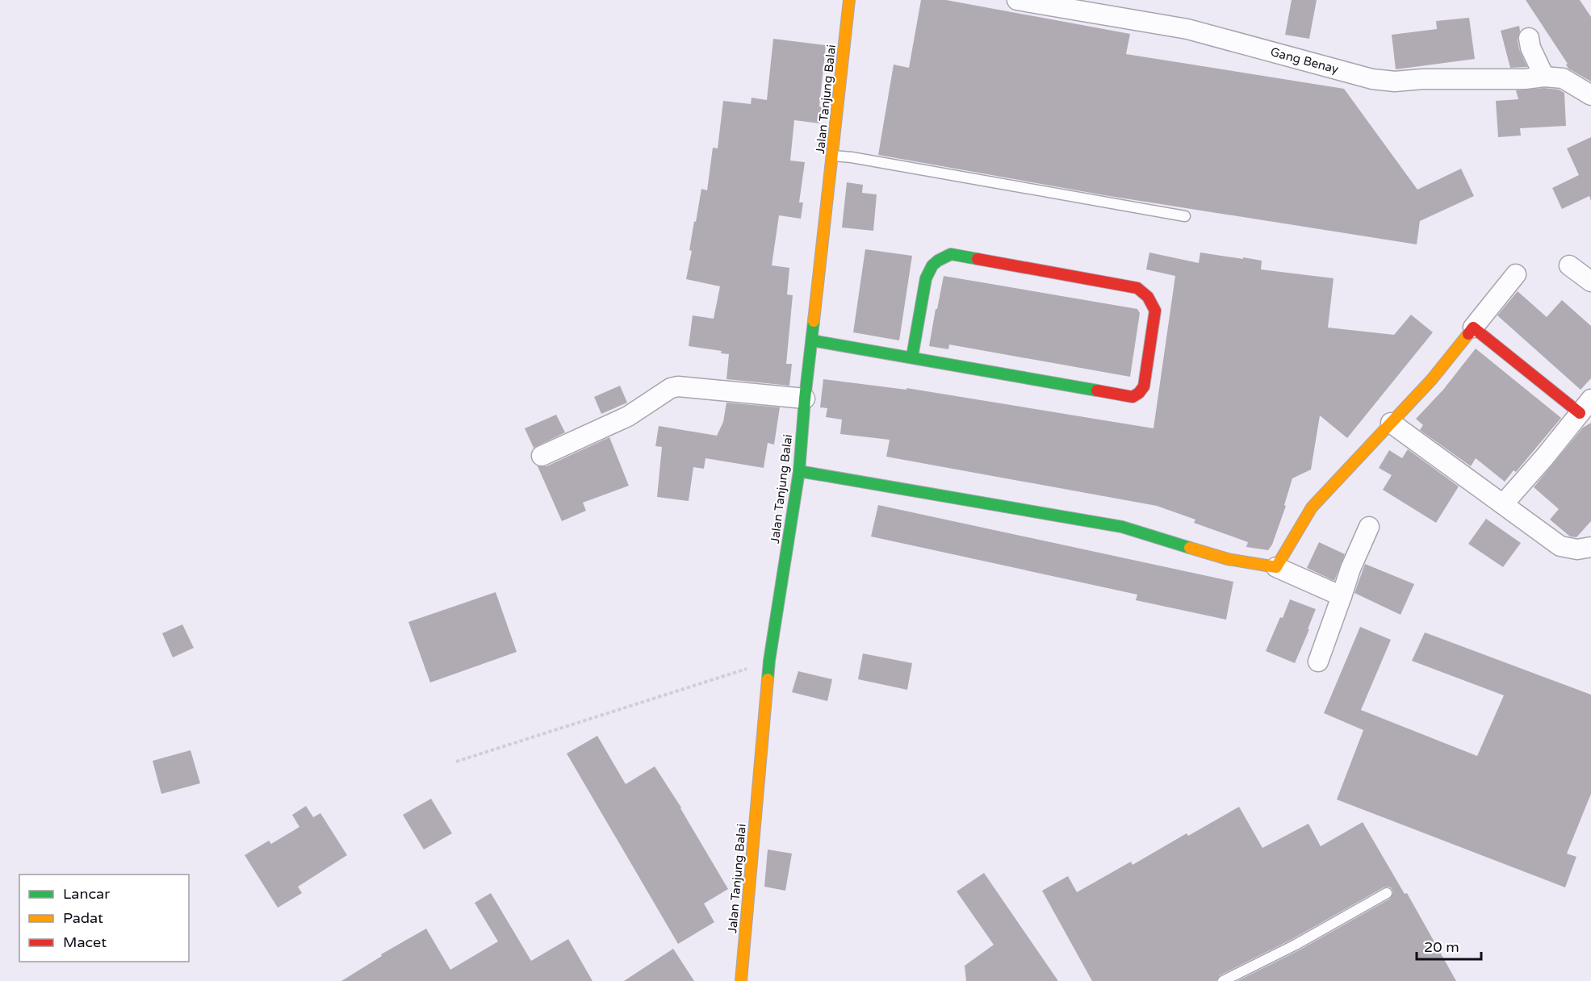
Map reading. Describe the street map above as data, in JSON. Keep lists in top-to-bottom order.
{
  "streets": {
    "street": ["Gang Benay", "Jalan Tanjung Balai"]
  },
  "legend": ["Lancar", "Padat", "Macet"],
  "scale_bar": "20 m"
}
